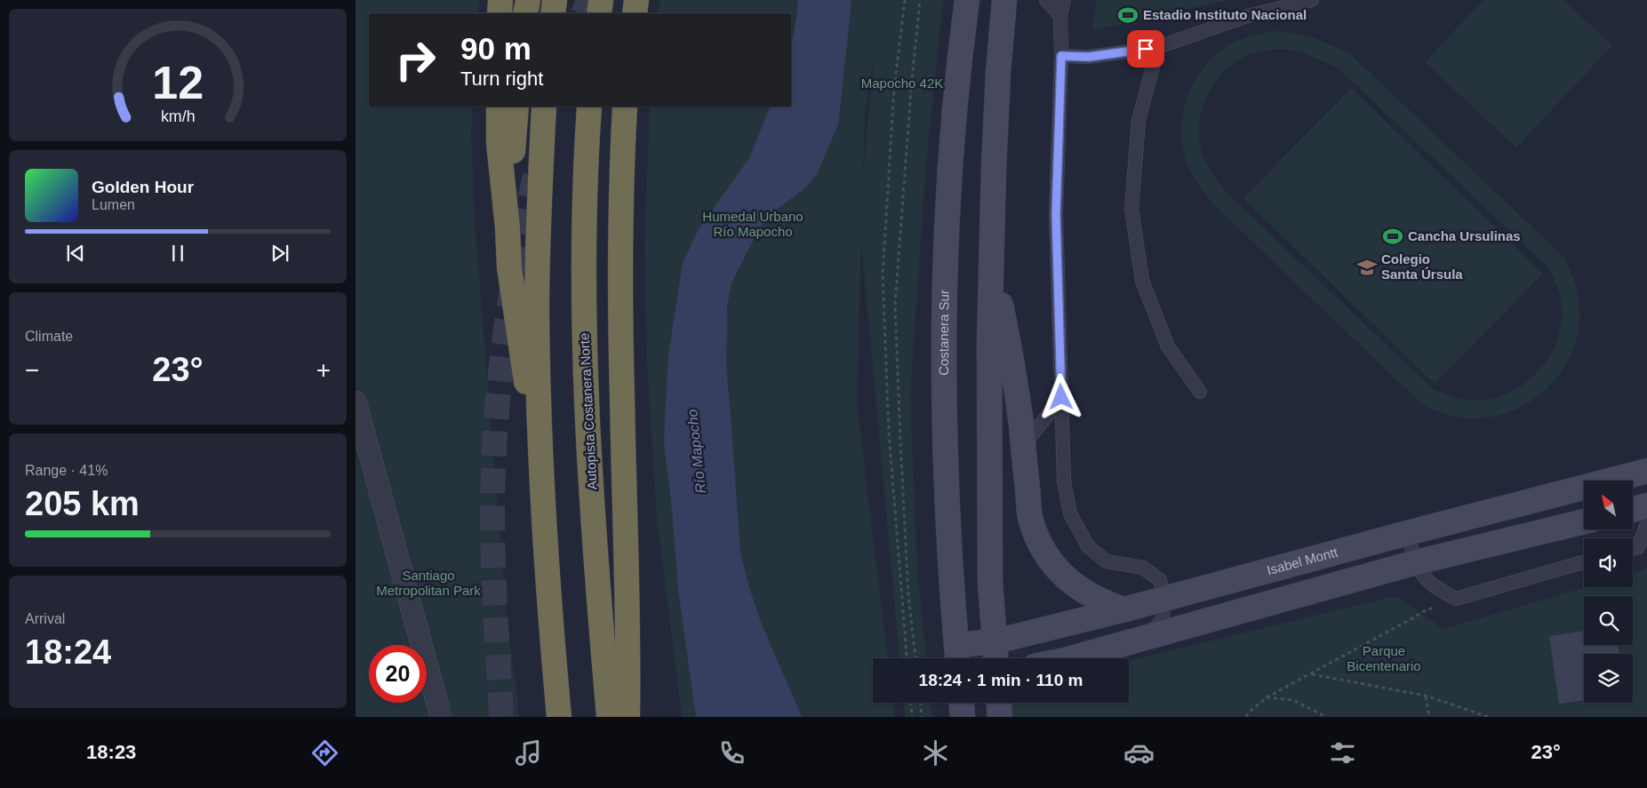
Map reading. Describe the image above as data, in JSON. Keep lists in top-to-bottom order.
{
  "streets": {
    "highway": ["Autopista Costanera Norte"],
    "main road": ["Costanera Sur", "Isabel Montt"]
  },
  "crossings": [
    ["Costanera Sur", "Isabel Montt"]
  ],
  "water": ["Río Mapocho"],
  "parks": [
    "Mapocho 42K",
    "Humedal Urbano Río Mapocho",
    "Santiago Metropolitan Park",
    "Parque Bicentenario"
  ],
  "places": {
    "sports": ["Estadio Instituto Nacional", "Cancha Ursulinas"],
    "school or university": ["Colegio Santa Úrsula"]
  },
  "north": "top left",
  "page": {
    "turn": ["90 m", "Turn right"],
    "song": ["Golden Hour", "Lumen"],
    "tile": [
      "Climate",
      ["Range · 41%", "205 km"],
      ["Arrival", "18:24"]
    ],
    "heat": ["−", "23°", "+"],
    "limit": "20",
    "trip": "18:24 · 1 min · 110 m",
    "tabs": ["18:23", "23°"],
    "gauge": ["12", "km/h"]
  }
}
